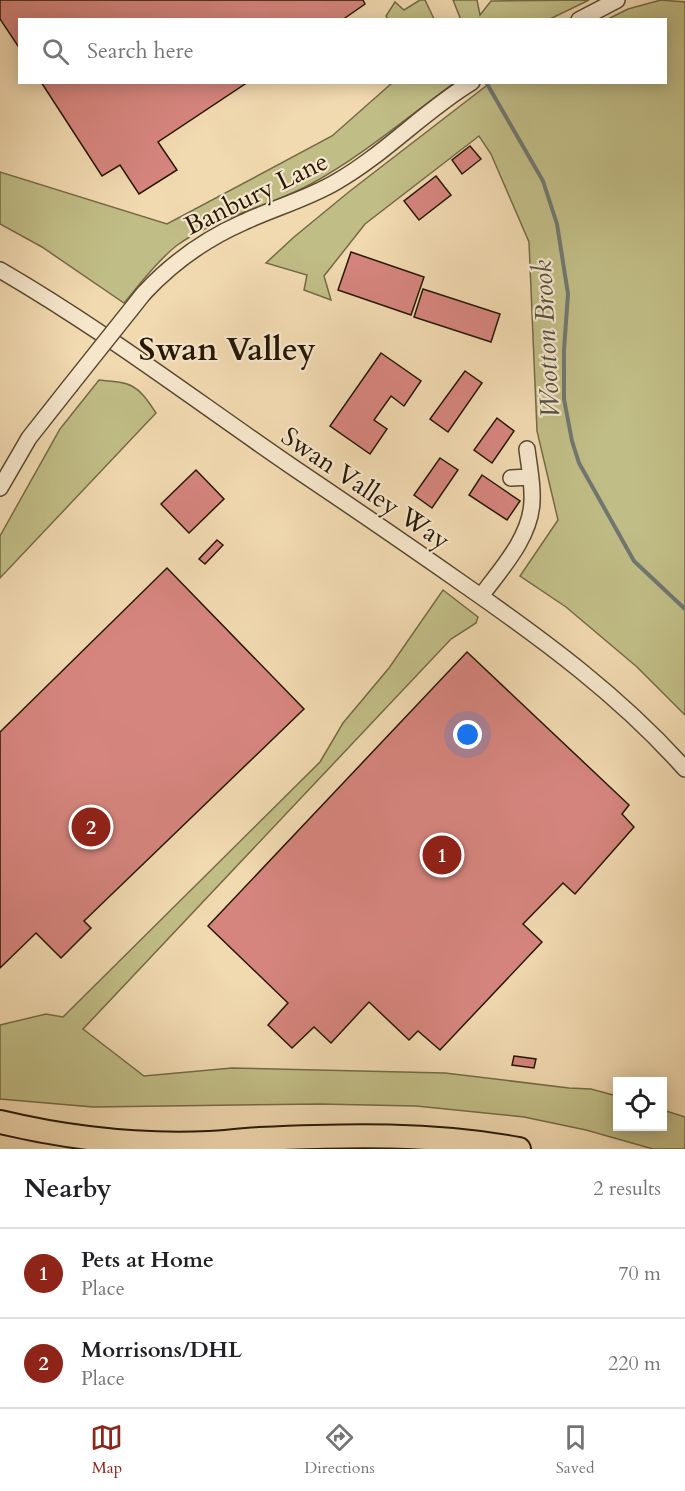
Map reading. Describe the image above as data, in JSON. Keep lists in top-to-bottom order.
{
  "streets": {
    "street": ["Banbury Lane", "Swan Valley Way"]
  },
  "districts": ["Swan Valley"],
  "water": ["Wootton Brook"],
  "page": {
    "search": "Search here",
    "pins": ["2", "1"],
    "heading": ["Nearby", "2 results"],
    "list": [
      {
        "mark": "1",
        "name": "Pets at Home",
        "note": "Place",
        "value": "70 m"
      },
      {
        "mark": "2",
        "name": "Morrisons/DHL",
        "note": "Place",
        "value": "220 m"
      }
    ],
    "nav": ["Map", "Directions", "Saved"]
  }
}
